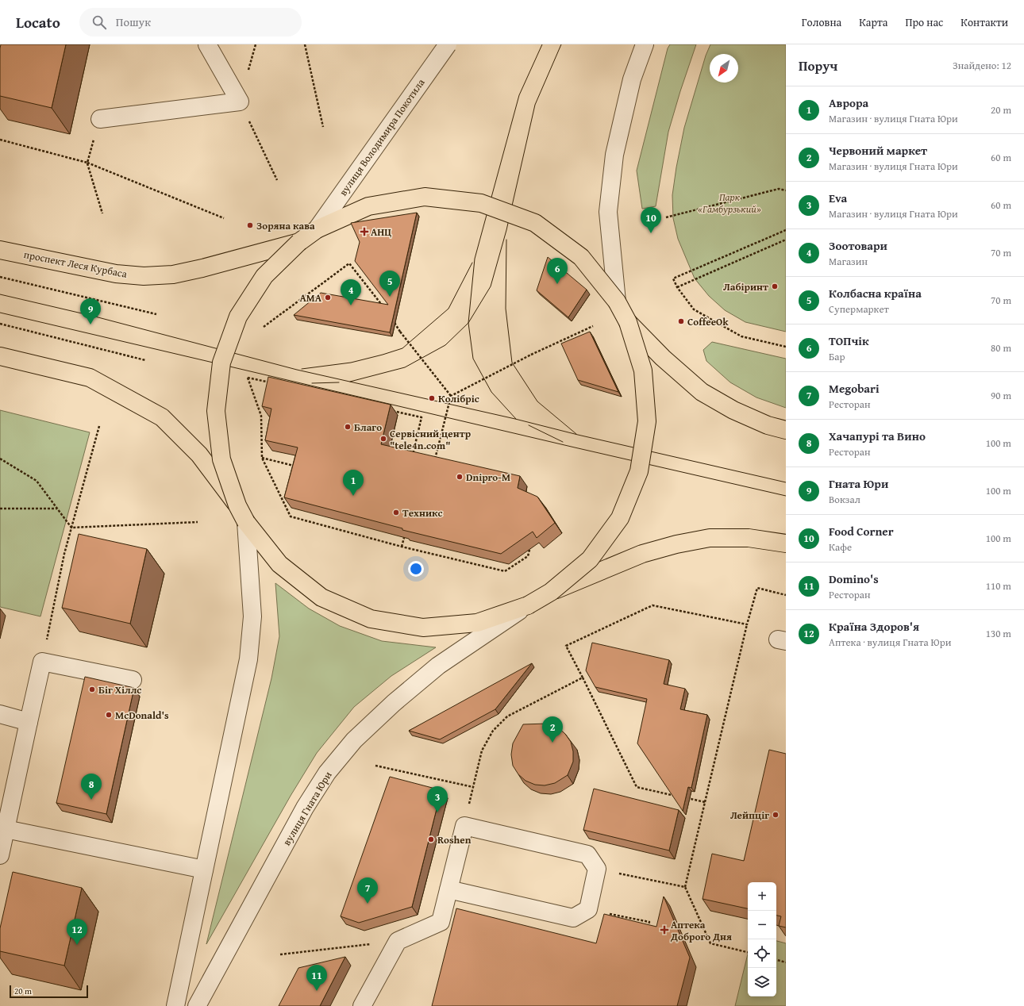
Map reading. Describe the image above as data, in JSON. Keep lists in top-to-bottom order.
{
  "streets": {
    "main road": ["проспект Леся Курбаса"],
    "street": ["вулиця Володимира Покотила", "вулиця Гната Юри"]
  },
  "parks": ["Парк «Гамбурзький»"],
  "places": {
    "other": [
      "Зоряна кава",
      "Лабіринт",
      "АМА",
      "CoffeeOk",
      "Колібріс",
      "Благо",
      "Сервісний центр \"tele4n.com\"",
      "Dnipro-M",
      "Техникс",
      "Біг Хіллс",
      "McDonald's",
      "Лейпціг",
      "Roshen"
    ],
    "health": ["АНЦ", "Аптека Доброго Дня"]
  },
  "scale_bar": "20 m",
  "north": "bottom left",
  "page": {
    "header": "Locato",
    "search": "Пошук",
    "nav": [
      "Головна",
      "Карта",
      "Про нас",
      "Контакти"
    ],
    "heading": ["Поруч", "Знайдено: 12"],
    "list": [
      {
        "mark": "1",
        "name": "Аврора",
        "note": "Магазин · вулиця Гната Юри",
        "value": "20 m"
      },
      {
        "mark": "2",
        "name": "Червоний маркет",
        "note": "Магазин · вулиця Гната Юри",
        "value": "60 m"
      },
      {
        "mark": "3",
        "name": "Eva",
        "note": "Магазин · вулиця Гната Юри",
        "value": "60 m"
      },
      {
        "mark": "4",
        "name": "Зоотовари",
        "note": "Магазин",
        "value": "70 m"
      },
      {
        "mark": "5",
        "name": "Колбасна країна",
        "note": "Супермаркет",
        "value": "70 m"
      },
      {
        "mark": "6",
        "name": "ТОПчік",
        "note": "Бар",
        "value": "80 m"
      },
      {
        "mark": "7",
        "name": "Megobari",
        "note": "Ресторан",
        "value": "90 m"
      },
      {
        "mark": "8",
        "name": "Хачапурі та Вино",
        "note": "Ресторан",
        "value": "100 m"
      },
      {
        "mark": "9",
        "name": "Гната Юри",
        "note": "Вокзал",
        "value": "100 m"
      },
      {
        "mark": "10",
        "name": "Food Corner",
        "note": "Кафе",
        "value": "100 m"
      },
      {
        "mark": "11",
        "name": "Domino's",
        "note": "Ресторан",
        "value": "110 m"
      },
      {
        "mark": "12",
        "name": "Країна Здоров'я",
        "note": "Аптека · вулиця Гната Юри",
        "value": "130 m"
      }
    ],
    "pins": [
      "10",
      "6",
      "5",
      "4",
      "9",
      "1",
      "2",
      "8",
      "3",
      "7",
      "12",
      "11"
    ],
    "map_buttons": ["+", "−"],
    "scale": "20 m"
  }
}
